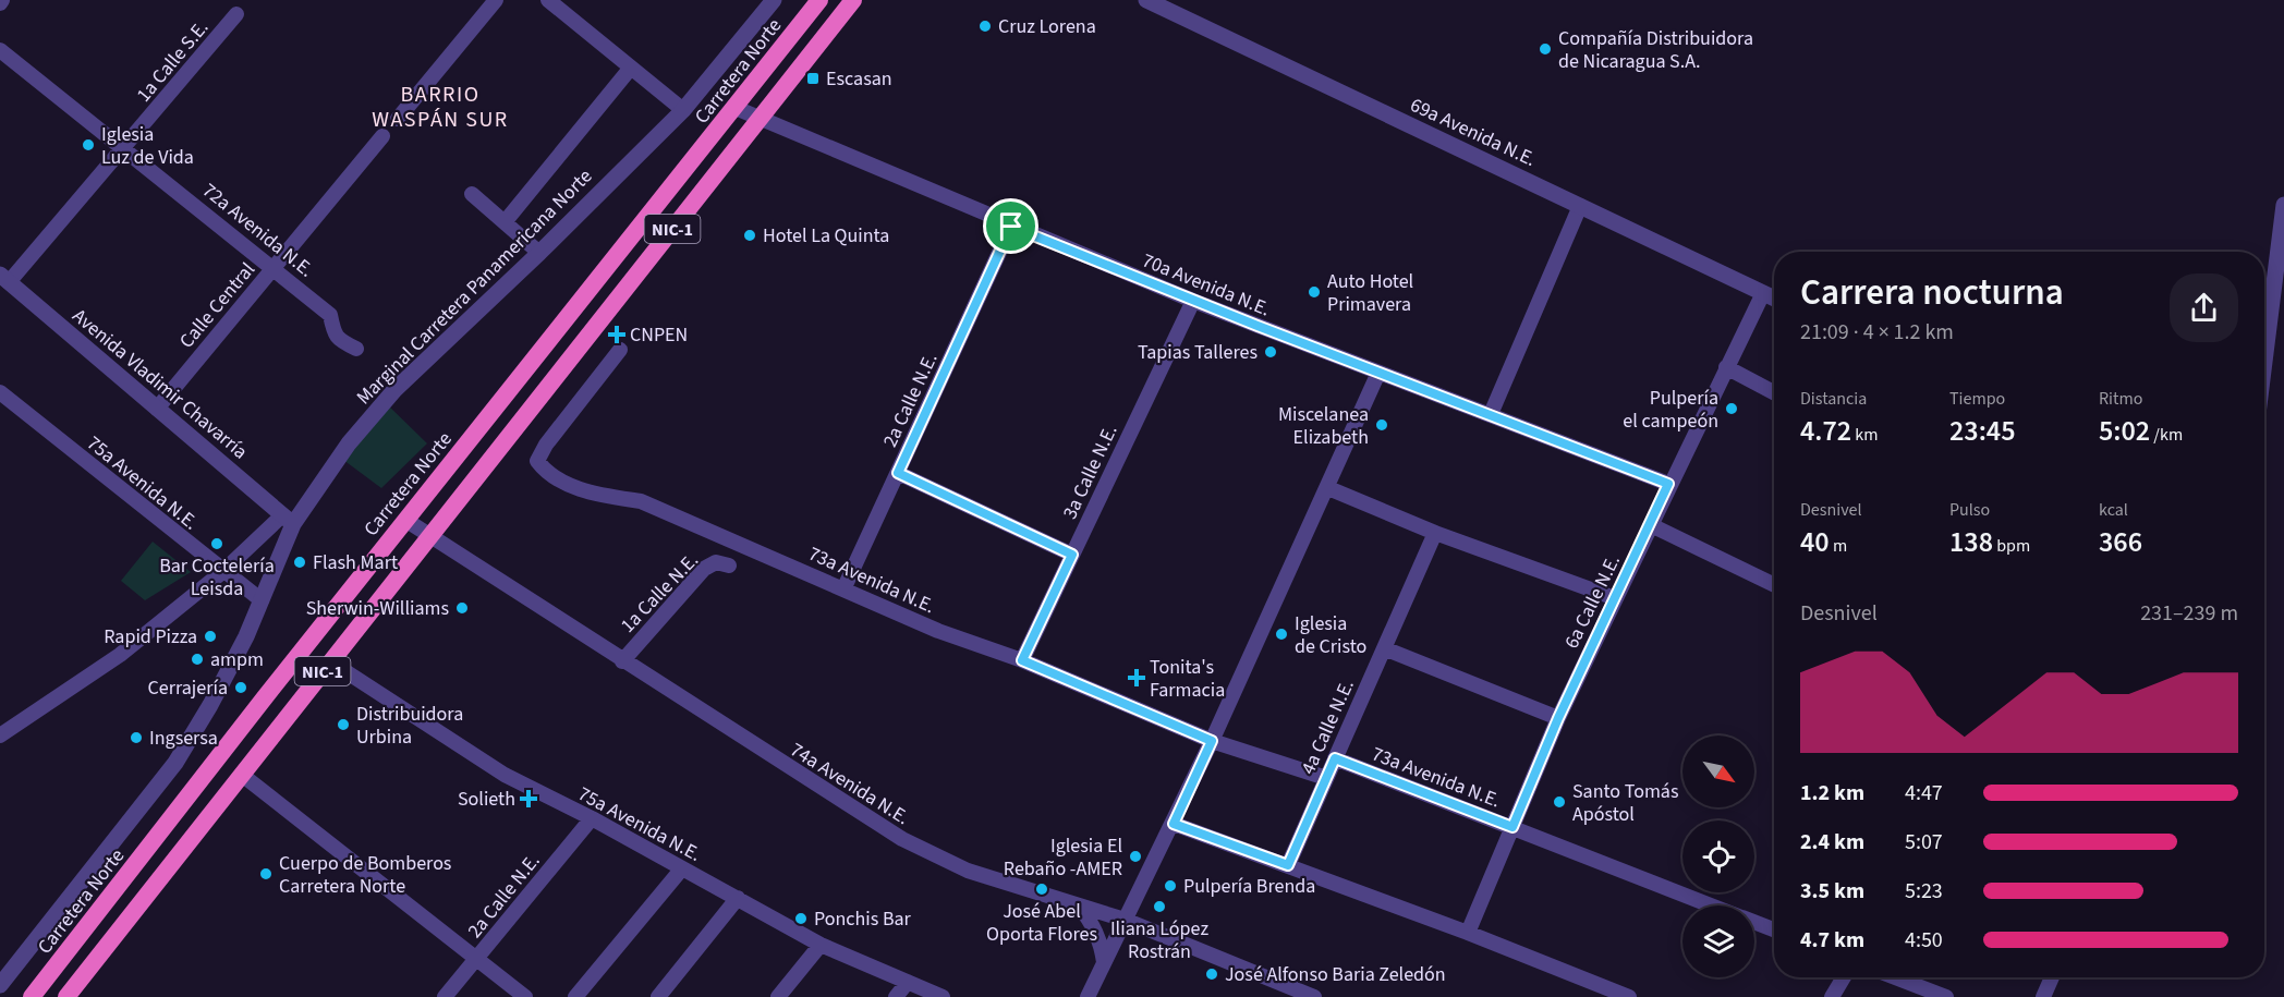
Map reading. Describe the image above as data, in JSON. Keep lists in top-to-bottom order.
{
  "streets": {
    "highway": ["Carretera Norte", "NIC-1"],
    "street": [
      "1a Calle S.E.",
      "69a Avenida N.E.",
      "72a Avenida N.E.",
      "70a Avenida N.E.",
      "Marginal Carretera Panamericana Norte",
      "Calle Central",
      "Avenida Vladimir Chavarría",
      "2a Calle N.E.",
      "3a Calle N.E.",
      "75a Avenida N.E.",
      "73a Avenida N.E.",
      "1a Calle N.E.",
      "6a Calle N.E.",
      "4a Calle N.E.",
      "74a Avenida N.E."
    ]
  },
  "crossings": [
    ["1a Calle S.E.", "72a Avenida N.E."],
    ["1a Calle S.E.", "Avenida Vladimir Chavarría"],
    ["Carretera Norte", "70a Avenida N.E."],
    ["Carretera Norte", "74a Avenida N.E."],
    ["69a Avenida N.E.", "6a Calle N.E."],
    ["NIC-1", "70a Avenida N.E."],
    ["NIC-1", "75a Avenida N.E."],
    ["NIC-1", "74a Avenida N.E."],
    ["72a Avenida N.E.", "Calle Central"],
    ["70a Avenida N.E.", "2a Calle N.E."],
    ["70a Avenida N.E.", "3a Calle N.E."],
    ["70a Avenida N.E.", "6a Calle N.E."],
    ["Marginal Carretera Panamericana Norte", "Avenida Vladimir Chavarría"],
    ["Marginal Carretera Panamericana Norte", "75a Avenida N.E."],
    ["Calle Central", "Avenida Vladimir Chavarría"],
    ["2a Calle N.E.", "75a Avenida N.E."],
    ["2a Calle N.E.", "73a Avenida N.E."],
    ["3a Calle N.E.", "73a Avenida N.E."],
    ["73a Avenida N.E.", "6a Calle N.E."],
    ["73a Avenida N.E.", "4a Calle N.E."],
    ["1a Calle N.E.", "74a Avenida N.E."]
  ],
  "districts": ["BARRIO WASPÁN SUR"],
  "places": {
    "other": [
      "Cruz Lorena",
      "Compañía Distribuidora de Nicaragua S.A.",
      "Iglesia Luz de Vida",
      "Hotel La Quinta",
      "Auto Hotel Primavera",
      "Tapias Talleres",
      "Pulpería el campeón",
      "Miscelanea Elizabeth",
      "Bar Coctelería Leisda",
      "Flash Mart",
      "Sherwin-Williams",
      "Iglesia de Cristo",
      "Rapid Pizza",
      "ampm",
      "Cerrajería",
      "Distribuidora Urbina",
      "Ingsersa",
      "Santo Tomás Apóstol",
      "Iglesia El Rebaño -AMER",
      "Cuerpo de Bomberos Carretera Norte",
      "Pulpería Brenda",
      "José Abel Oporta Flores",
      "Iliana López Rostrán",
      "Ponchis Bar",
      "José Alfonso Baria Zeledón"
    ],
    "transit": ["Escasan"],
    "health": ["CNPEN", "Tonita's Farmacia", "Solieth"]
  },
  "north": "bottom right",
  "page": {
    "heading": ["Carrera nocturna", "21:09 · 4 × 1.2 km"],
    "stats": [
      ["Distancia", "4.72 km"],
      ["Tiempo", "23:45"],
      ["Ritmo", "5:02 /km"],
      ["Desnivel", "40 m"],
      ["Pulso", "138 bpm"],
      ["kcal", "366"]
    ],
    "chart": ["Desnivel", "231–239 m"],
    "list": [
      {
        "name": "1.2 km",
        "note": "4:47"
      },
      {
        "name": "2.4 km",
        "note": "5:07"
      },
      {
        "name": "3.5 km",
        "note": "5:23"
      },
      {
        "name": "4.7 km",
        "note": "4:50"
      }
    ]
  }
}
